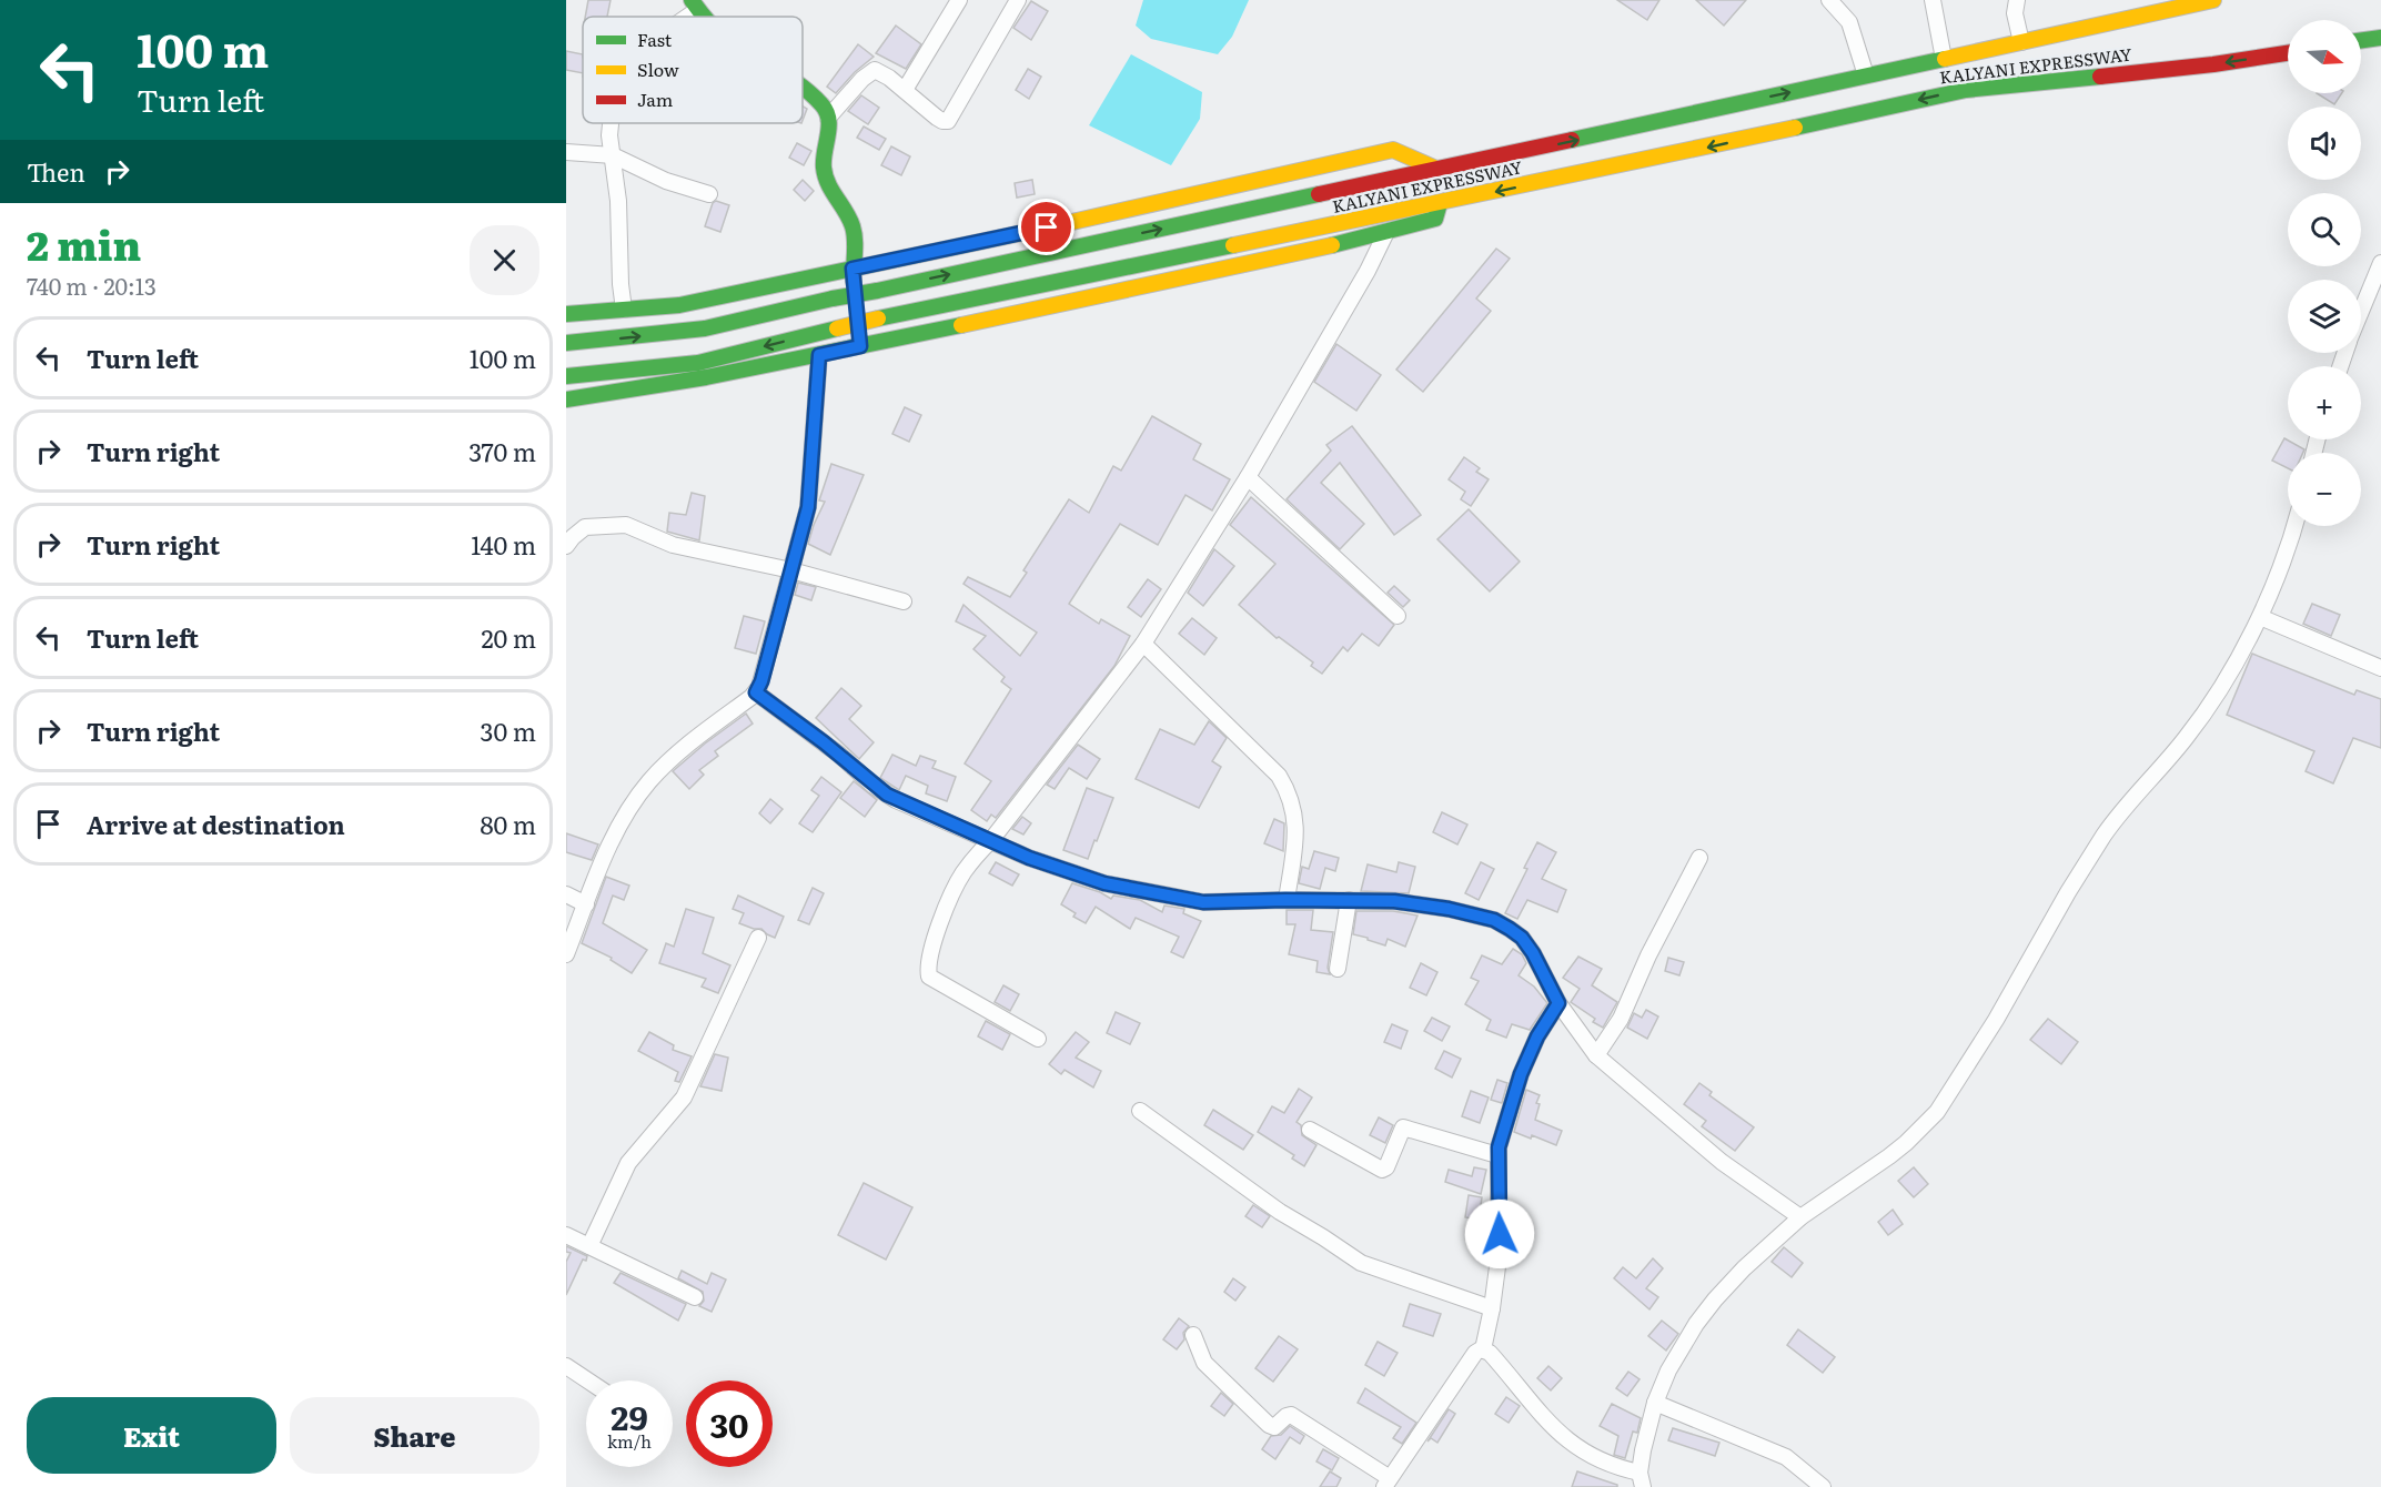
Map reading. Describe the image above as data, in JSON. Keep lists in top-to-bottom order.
{
  "streets": {
    "main road": ["KALYANI EXPRESSWAY"]
  },
  "legend": ["Fast", "Slow", "Jam"],
  "north": "right",
  "page": {
    "turn": ["100 m", "Turn left"],
    "map_buttons": ["+", "−"],
    "then": "Then",
    "heading": ["2 min", "740 m · 20:13"],
    "list": [
      {
        "name": "Turn left",
        "value": "100 m"
      },
      {
        "name": "Turn right",
        "value": "370 m"
      },
      {
        "name": "Turn right",
        "value": "140 m"
      },
      {
        "name": "Turn left",
        "value": "20 m"
      },
      {
        "name": "Turn right",
        "value": "30 m"
      },
      {
        "name": "Arrive at destination",
        "value": "80 m"
      }
    ],
    "speed": "29 km/h",
    "limit": "30",
    "buttons": ["Exit", "Share"]
  }
}
